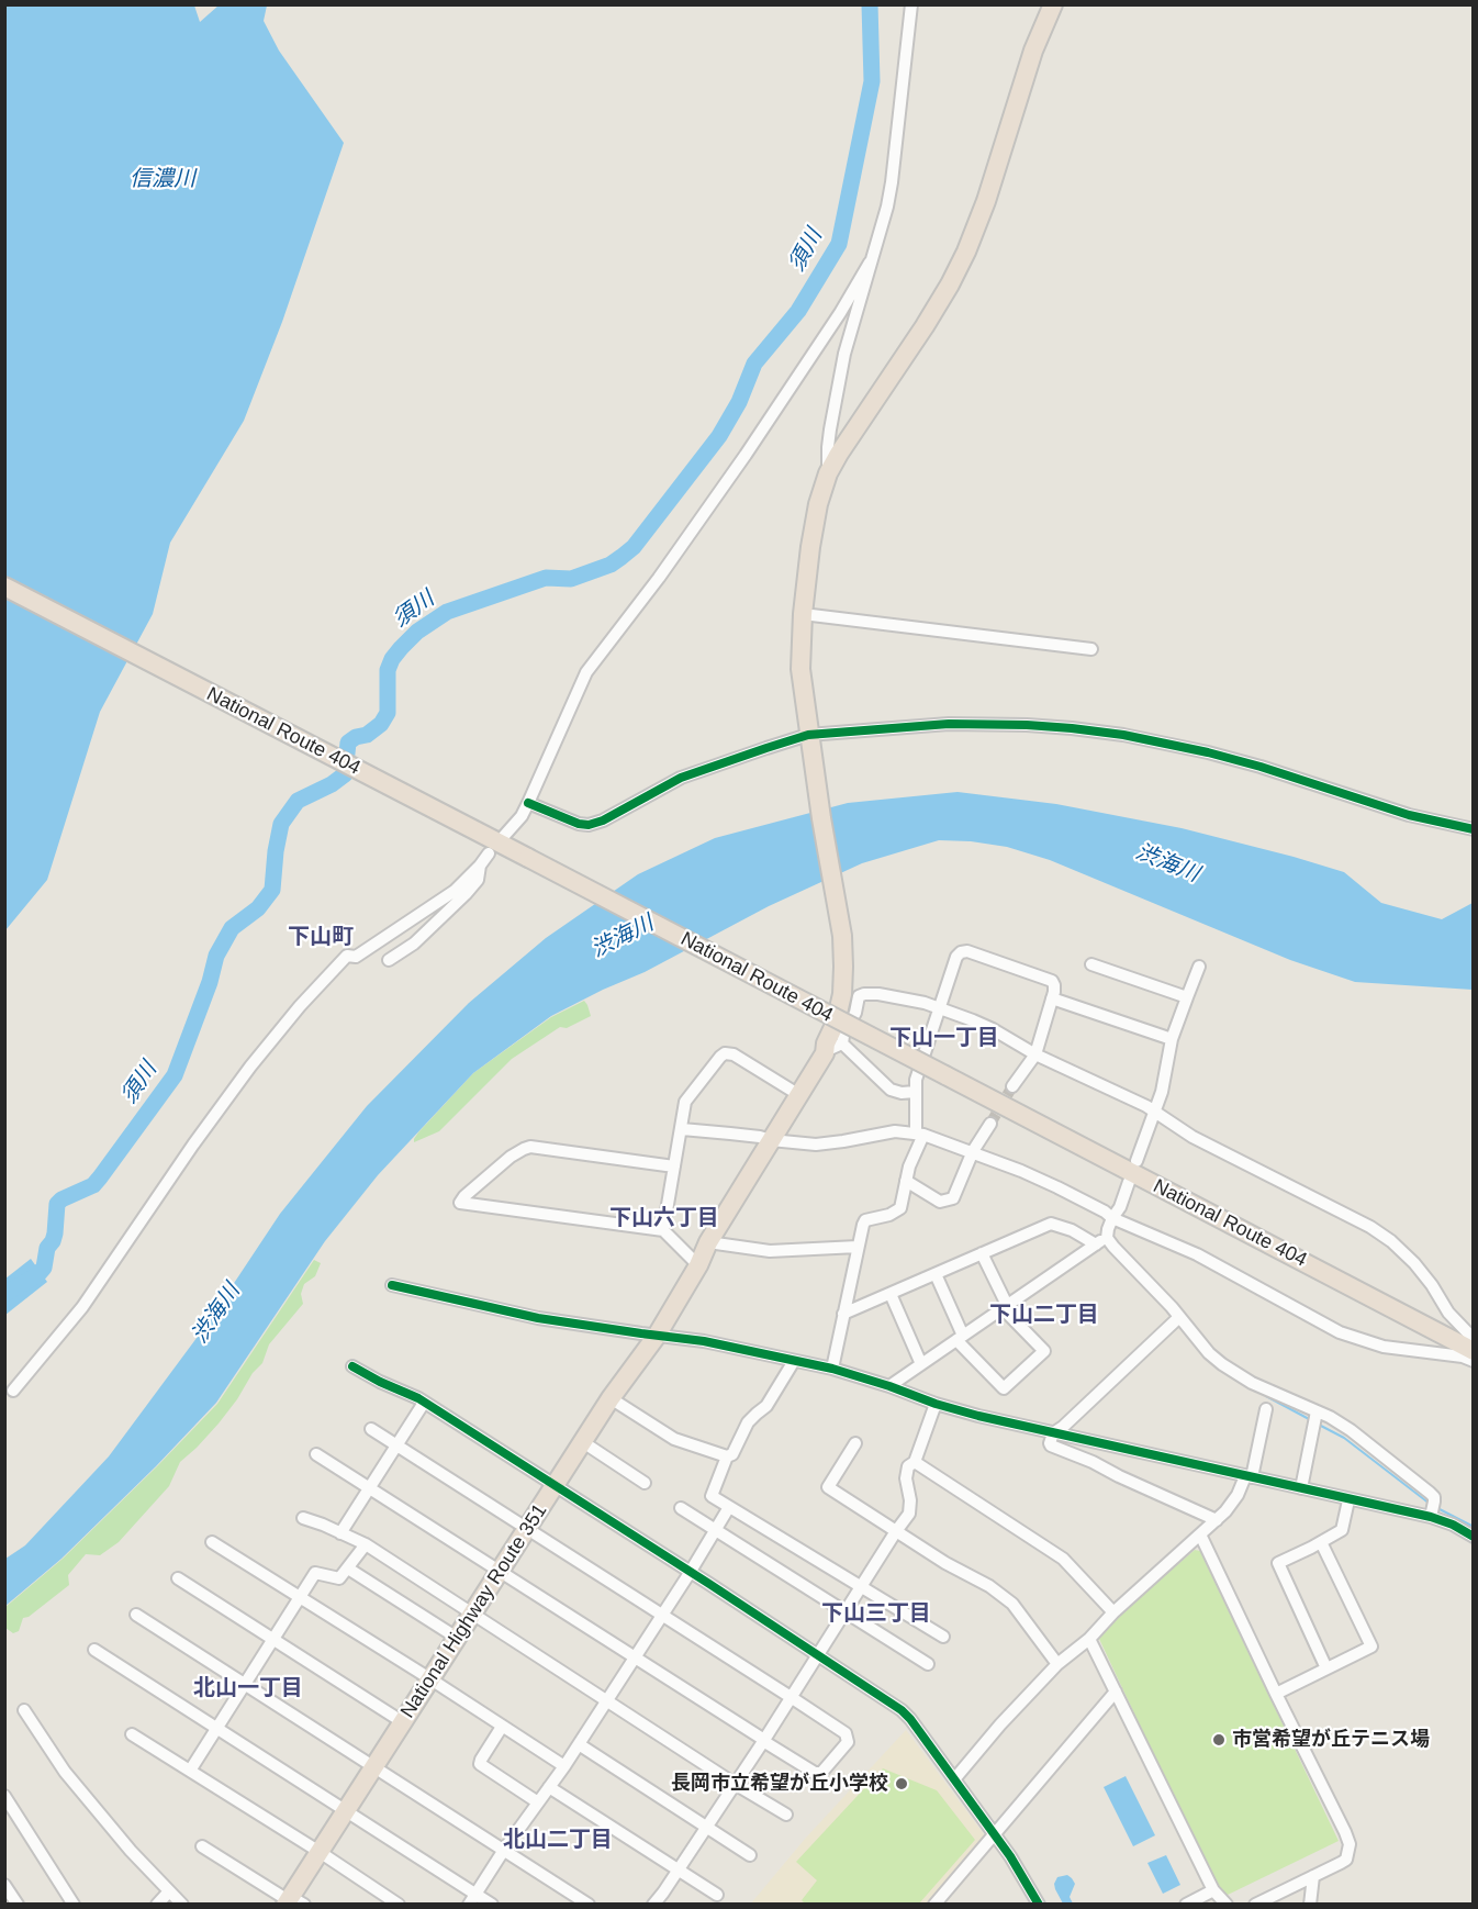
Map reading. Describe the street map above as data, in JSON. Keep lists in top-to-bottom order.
{
  "streets": {
    "highway": ["National Route 404", "National Highway Route 351"]
  },
  "districts": [
    "下山町",
    "下山一丁目",
    "下山六丁目",
    "下山二丁目",
    "下山三丁目",
    "北山一丁目",
    "北山二丁目"
  ],
  "water": ["信濃川", "須川", "渋海川"],
  "places": ["市営希望が丘テニス場", "長岡市立希望が丘小学校"]
}
